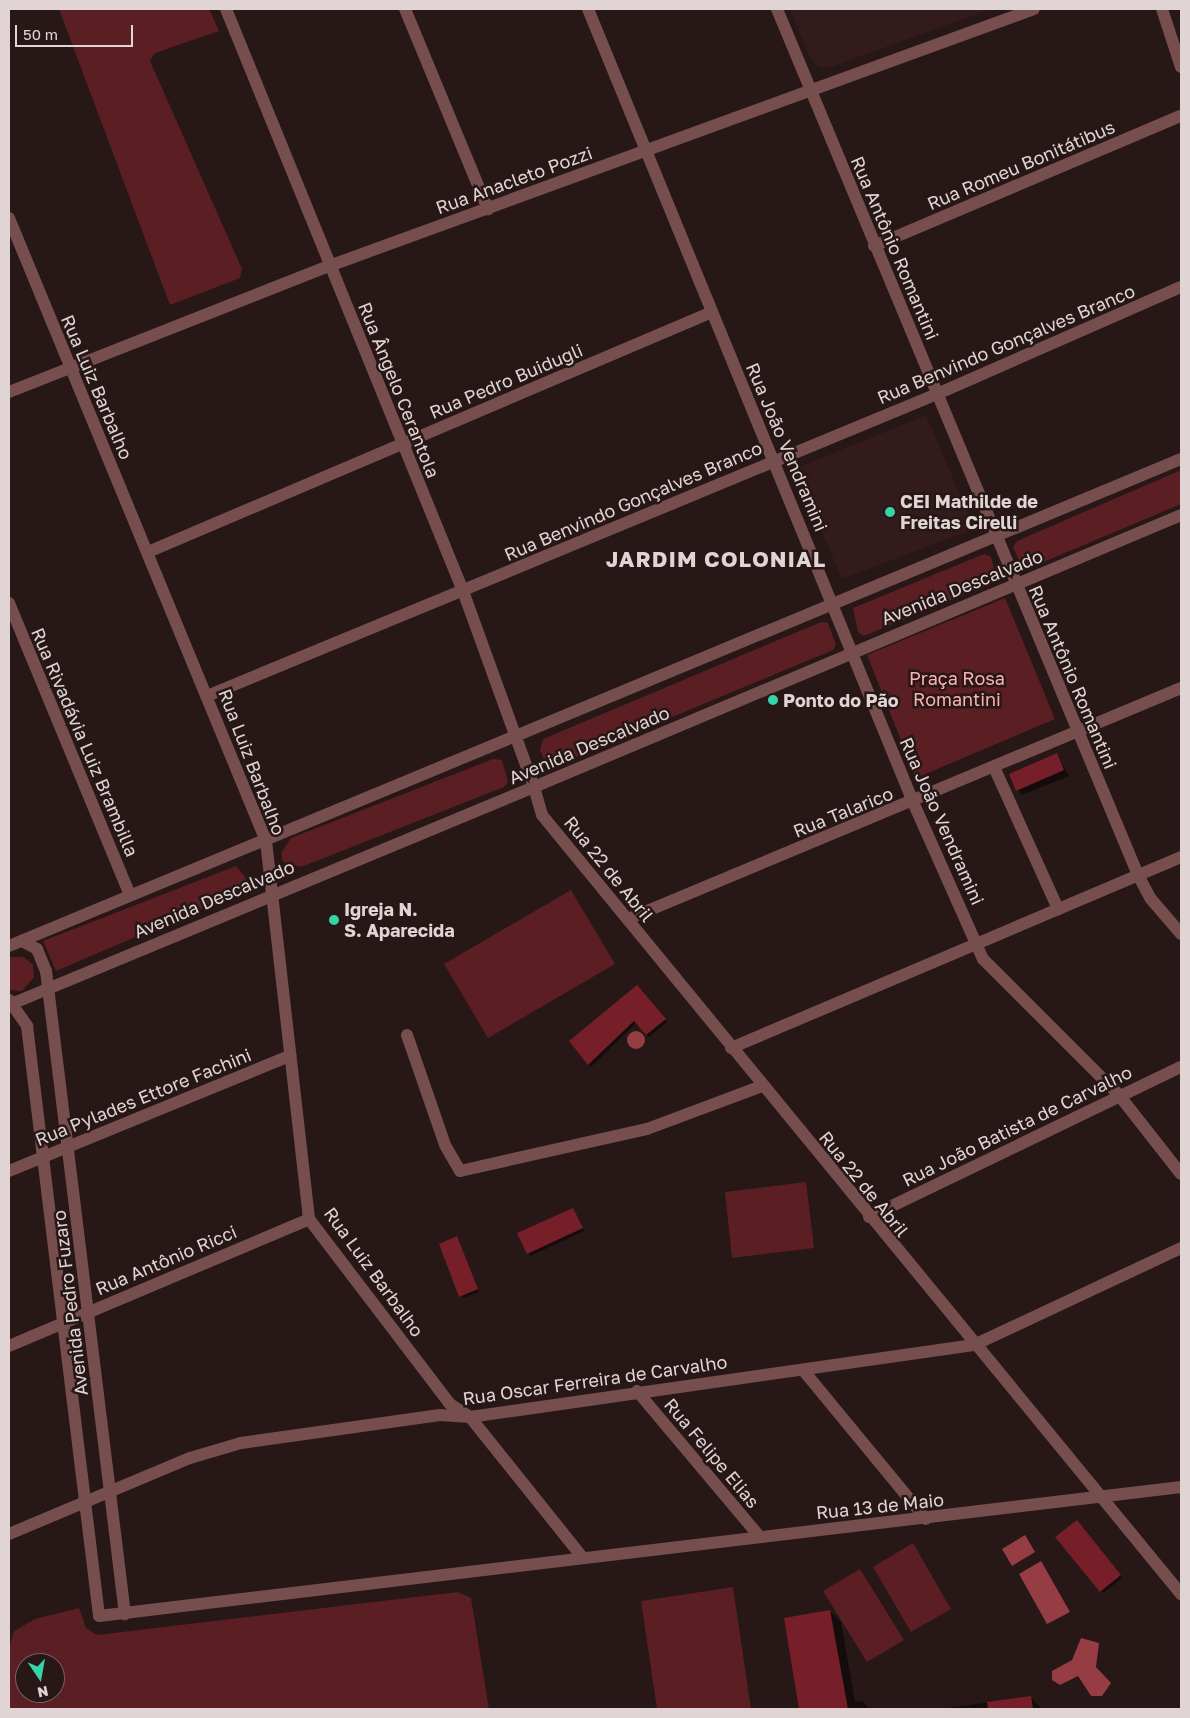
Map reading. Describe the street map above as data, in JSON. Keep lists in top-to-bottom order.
{
  "streets": {
    "street": [
      "Rua Romeu Bonitátibus",
      "Rua Anacleto Pozzi",
      "Rua Antônio Romantini",
      "Rua Benvindo Gonçalves Branco",
      "Rua Pedro Buidugli",
      "Rua Luiz Barbalho",
      "Rua Ângelo Cerantola",
      "Rua João Vendramini",
      "Avenida Descalvado",
      "Rua Rivadávia Luiz Brambilla",
      "Rua Talarico",
      "Rua 22 de Abril",
      "Rua Pylades Ettore Fachini",
      "Rua João Batista de Carvalho",
      "Rua Antônio Ricci",
      "Avenida Pedro Fuzaro",
      "Rua Oscar Ferreira de Carvalho",
      "Rua Felipe Elias",
      "Rua 13 de Maio"
    ]
  },
  "crossings": [
    ["Rua Romeu Bonitátibus", "Rua Antônio Romantini"],
    ["Rua Anacleto Pozzi", "Rua Antônio Romantini"],
    ["Rua Anacleto Pozzi", "Rua Luiz Barbalho"],
    ["Rua Anacleto Pozzi", "Rua Ângelo Cerantola"],
    ["Rua Anacleto Pozzi", "Rua João Vendramini"],
    ["Rua Antônio Romantini", "Rua Benvindo Gonçalves Branco"],
    ["Rua Antônio Romantini", "Avenida Descalvado"],
    ["Rua Antônio Romantini", "Rua Talarico"],
    ["Rua Benvindo Gonçalves Branco", "Rua Luiz Barbalho"],
    ["Rua Benvindo Gonçalves Branco", "Rua Ângelo Cerantola"],
    ["Rua Benvindo Gonçalves Branco", "Rua João Vendramini"],
    ["Rua Pedro Buidugli", "Rua Luiz Barbalho"],
    ["Rua Pedro Buidugli", "Rua Ângelo Cerantola"],
    ["Rua Pedro Buidugli", "Rua João Vendramini"],
    ["Rua Luiz Barbalho", "Avenida Descalvado"],
    ["Rua Luiz Barbalho", "Rua Pylades Ettore Fachini"],
    ["Rua Luiz Barbalho", "Rua Antônio Ricci"],
    ["Rua Luiz Barbalho", "Rua Oscar Ferreira de Carvalho"],
    ["Rua Luiz Barbalho", "Rua 13 de Maio"],
    ["Rua Ângelo Cerantola", "Avenida Descalvado"],
    ["Rua Ângelo Cerantola", "Rua 22 de Abril"],
    ["Rua João Vendramini", "Avenida Descalvado"],
    ["Rua João Vendramini", "Rua Talarico"],
    ["Rua João Vendramini", "Rua João Batista de Carvalho"],
    ["Avenida Descalvado", "Rua Rivadávia Luiz Brambilla"],
    ["Avenida Descalvado", "Rua 22 de Abril"],
    ["Avenida Descalvado", "Avenida Pedro Fuzaro"],
    ["Rua Talarico", "Rua 22 de Abril"],
    ["Rua 22 de Abril", "Rua João Batista de Carvalho"],
    ["Rua 22 de Abril", "Rua Oscar Ferreira de Carvalho"],
    ["Rua 22 de Abril", "Rua 13 de Maio"],
    ["Rua Pylades Ettore Fachini", "Avenida Pedro Fuzaro"],
    ["Rua Antônio Ricci", "Avenida Pedro Fuzaro"],
    ["Avenida Pedro Fuzaro", "Rua Oscar Ferreira de Carvalho"],
    ["Avenida Pedro Fuzaro", "Rua 13 de Maio"],
    ["Rua Oscar Ferreira de Carvalho", "Rua Felipe Elias"],
    ["Rua Felipe Elias", "Rua 13 de Maio"]
  ],
  "districts": ["JARDIM COLONIAL"],
  "parks": ["Praça Rosa Romantini"],
  "places": ["CEI Mathilde de Freitas Cirelli", "Ponto do Pão", "Igreja N. S. Aparecida"],
  "scale_bar": "50 m",
  "north": "bottom"
}
